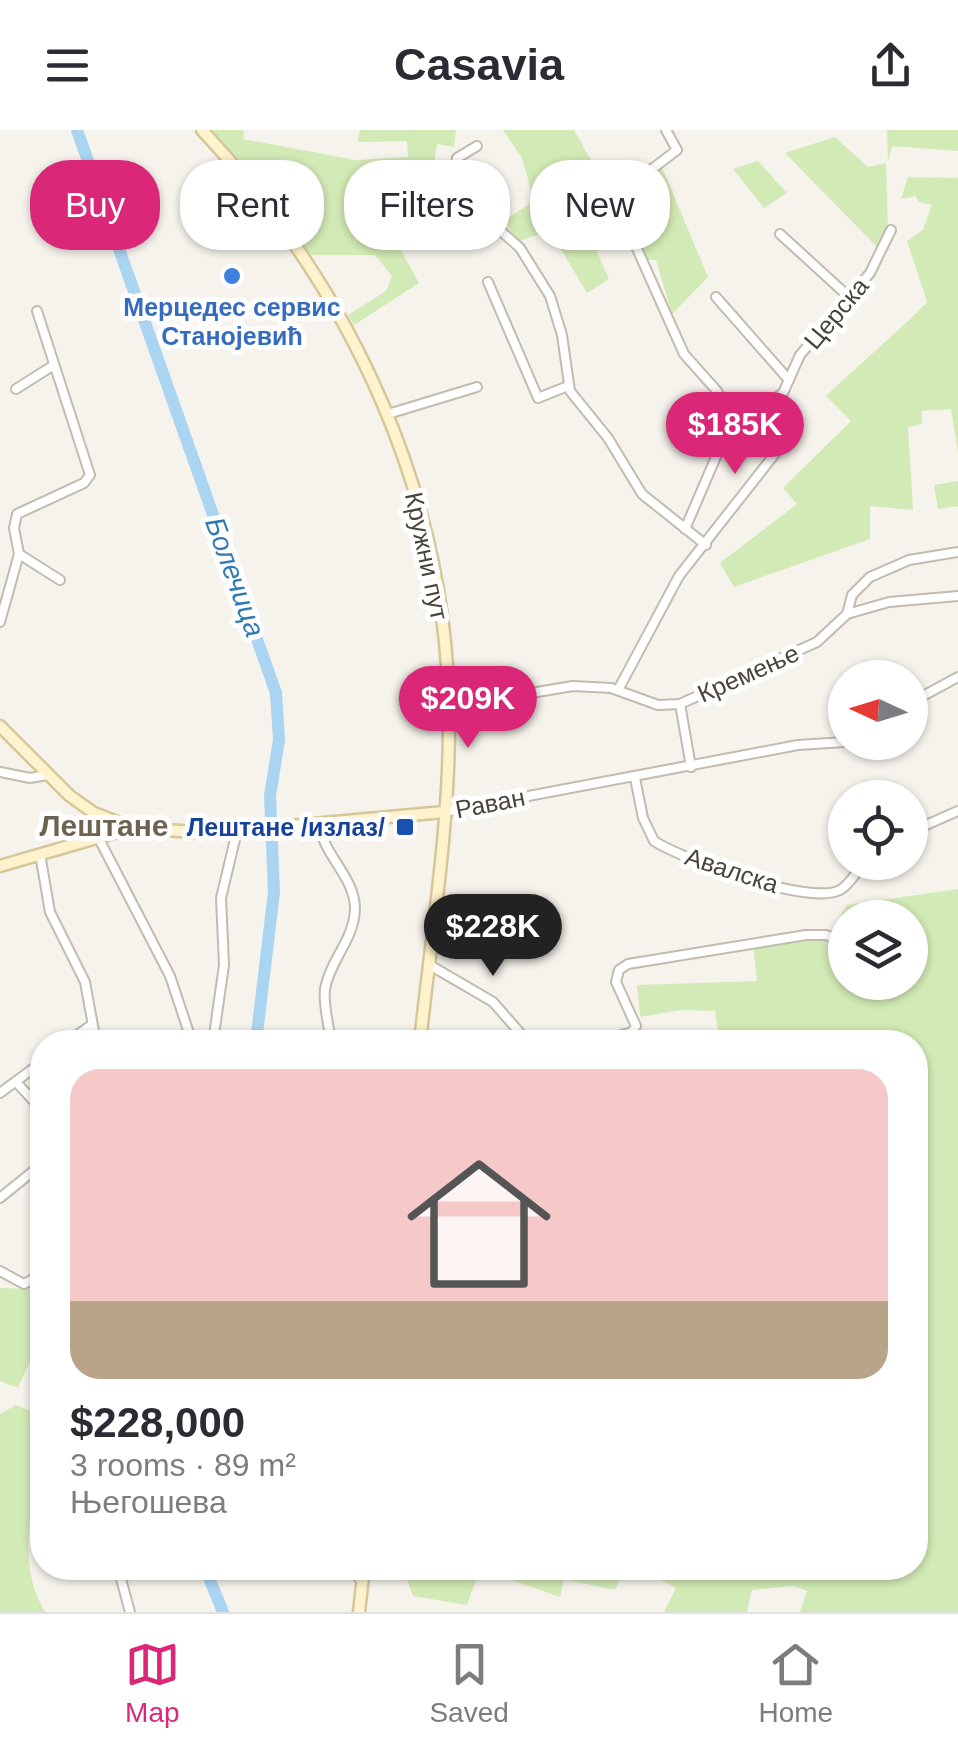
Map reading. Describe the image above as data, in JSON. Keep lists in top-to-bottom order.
{
  "streets": {
    "main road": ["Кружни пут", "Раван"],
    "street": ["Церска", "Кремење", "Авалска"]
  },
  "crossings": [
    ["Кружни пут", "Кремење"],
    ["Кружни пут", "Раван"],
    ["Раван", "Авалска"]
  ],
  "districts": ["Лештане"],
  "water": ["Болечица"],
  "places": {
    "other": ["Мерцедес сервис Станојевић"],
    "transit": ["Лештане /излаз/"]
  },
  "north": "left",
  "page": {
    "header": "Casavia",
    "chip": [
      "Buy",
      "Rent",
      "Filters",
      "New"
    ],
    "price": ["$185K", "$209K", "$228K"],
    "list": [
      {
        "name": "$228,000",
        "note": "3 rooms · 89 m² · Његошева"
      }
    ],
    "tabs": ["Map", "Saved", "Home"]
  }
}
